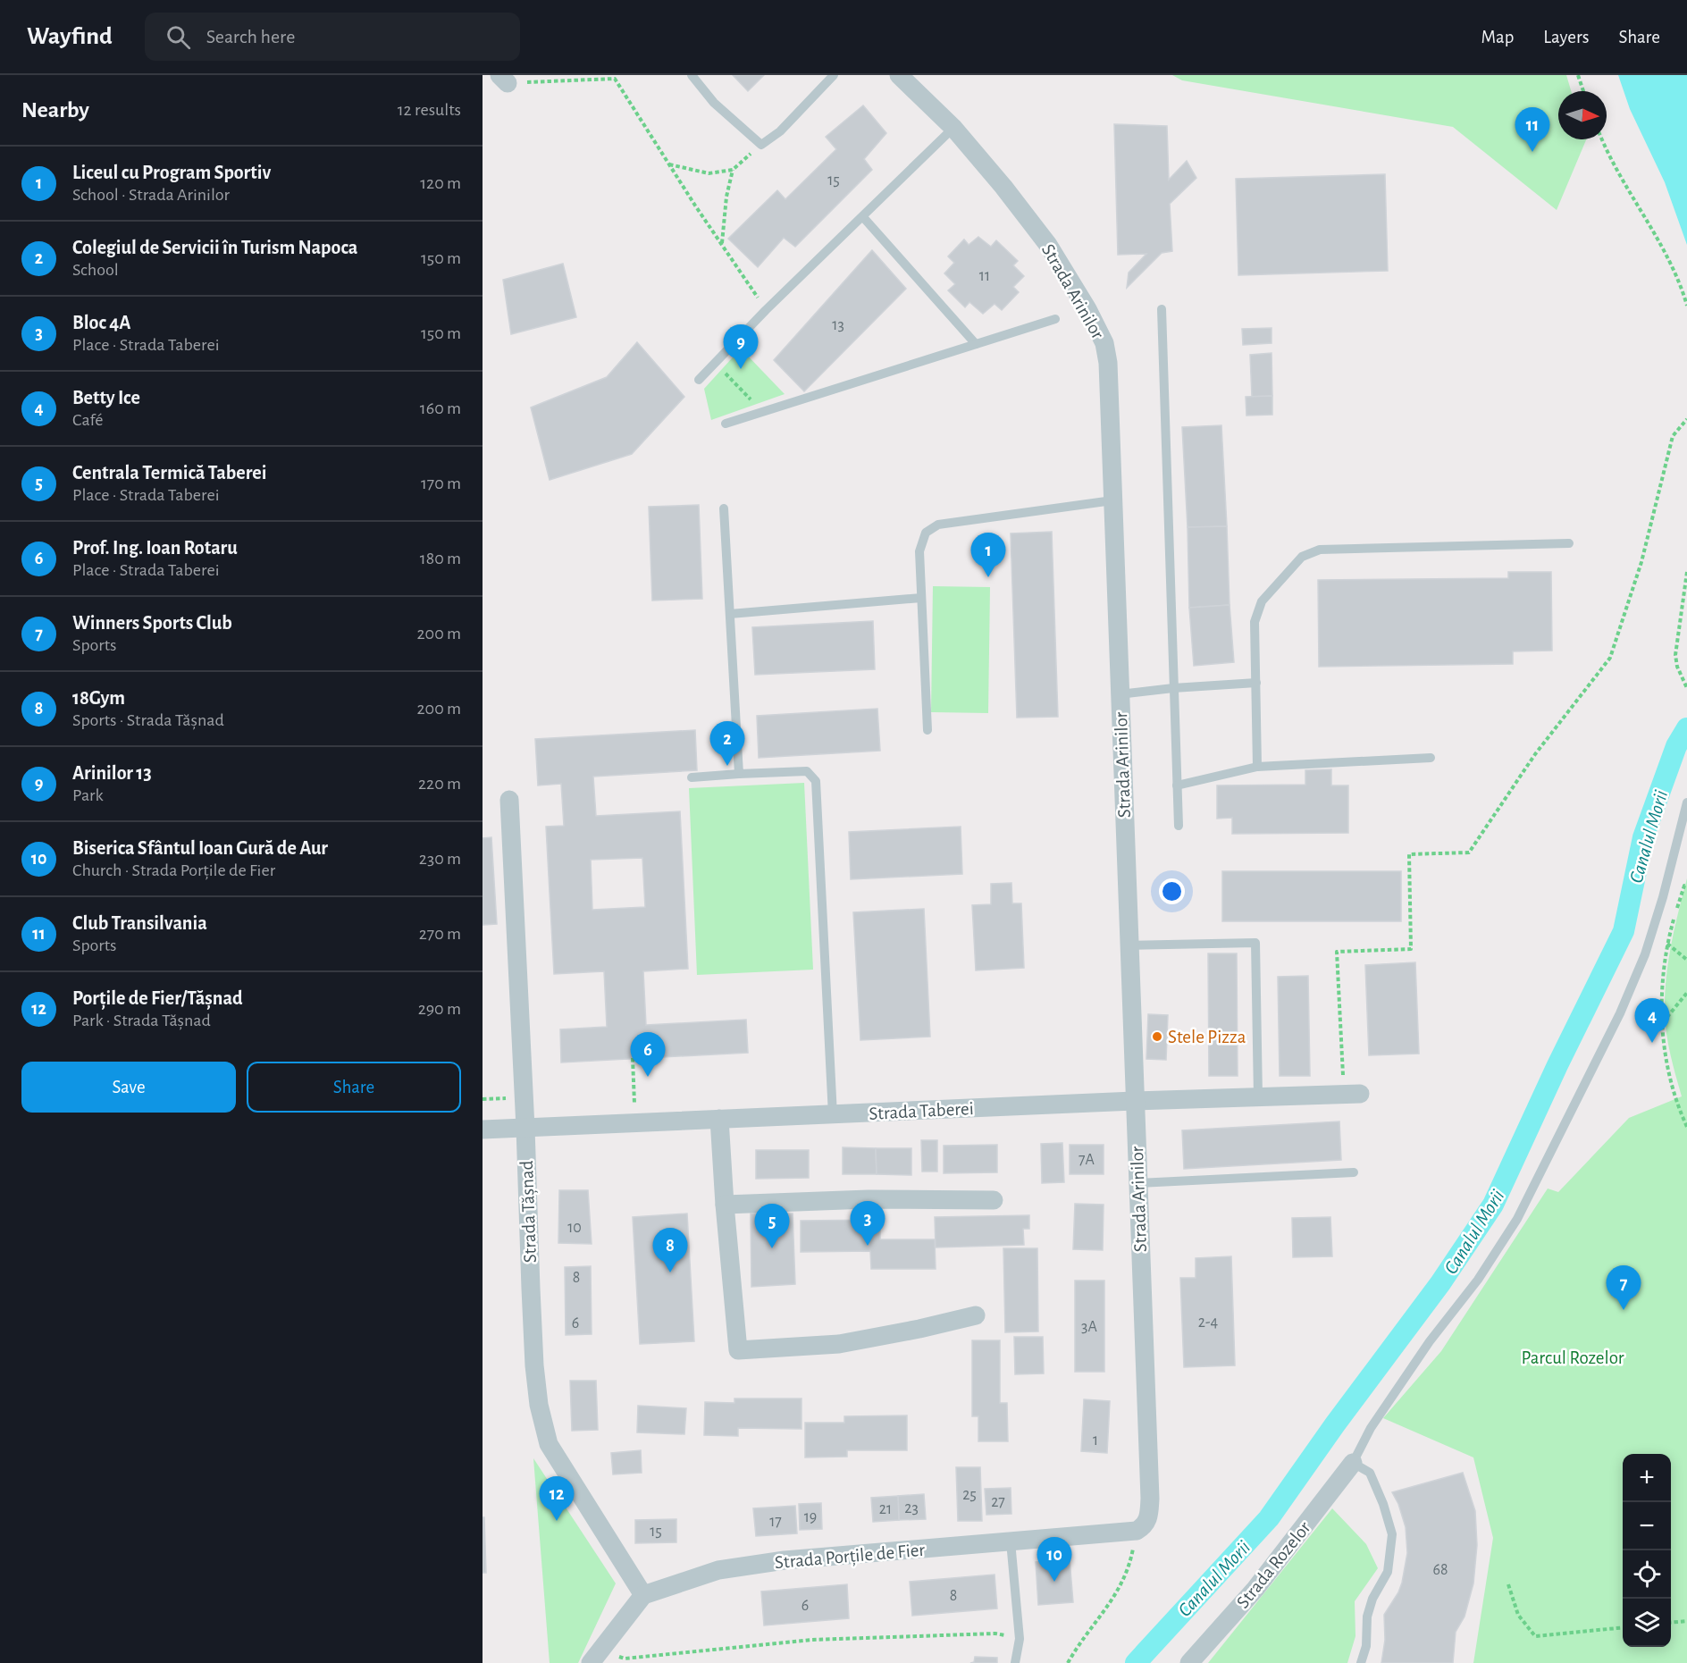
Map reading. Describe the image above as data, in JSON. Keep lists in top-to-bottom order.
{
  "streets": {
    "street": [
      "Strada Arinilor",
      "Strada Taberei",
      "Strada Tășnad",
      "Strada Porțile de Fier",
      "Strada Rozelor"
    ]
  },
  "crossings": [
    ["Strada Arinilor", "Strada Taberei"],
    ["Strada Arinilor", "Strada Porțile de Fier"],
    ["Strada Taberei", "Strada Tășnad"],
    ["Strada Tășnad", "Strada Porțile de Fier"]
  ],
  "water": ["Canalul Morii"],
  "parks": ["Parcul Rozelor"],
  "places": ["Stele Pizza"],
  "house_numbers": [
    "15",
    "11",
    "13",
    "7A",
    "10",
    "8",
    "2-4",
    "6",
    "3A",
    "1",
    "25",
    "27",
    "23",
    "21",
    "19",
    "17",
    "15",
    "68",
    "8",
    "6"
  ],
  "north": "right",
  "page": {
    "header": "Wayfind",
    "search": "Search here",
    "nav": ["Map", "Layers", "Share"],
    "heading": ["Nearby", "12 results"],
    "pins": [
      "11",
      "9",
      "1",
      "2",
      "4",
      "6",
      "3",
      "5",
      "8",
      "7",
      "12",
      "10"
    ],
    "list": [
      {
        "mark": "1",
        "name": "Liceul cu Program Sportiv",
        "note": "School · Strada Arinilor",
        "value": "120 m"
      },
      {
        "mark": "2",
        "name": "Colegiul de Servicii în Turism Napoca",
        "note": "School",
        "value": "150 m"
      },
      {
        "mark": "3",
        "name": "Bloc 4A",
        "note": "Place · Strada Taberei",
        "value": "150 m"
      },
      {
        "mark": "4",
        "name": "Betty Ice",
        "note": "Café",
        "value": "160 m"
      },
      {
        "mark": "5",
        "name": "Centrala Termică Taberei",
        "note": "Place · Strada Taberei",
        "value": "170 m"
      },
      {
        "mark": "6",
        "name": "Prof. Ing. Ioan Rotaru",
        "note": "Place · Strada Taberei",
        "value": "180 m"
      },
      {
        "mark": "7",
        "name": "Winners Sports Club",
        "note": "Sports",
        "value": "200 m"
      },
      {
        "mark": "8",
        "name": "18Gym",
        "note": "Sports · Strada Tășnad",
        "value": "200 m"
      },
      {
        "mark": "9",
        "name": "Arinilor 13",
        "note": "Park",
        "value": "220 m"
      },
      {
        "mark": "10",
        "name": "Biserica Sfântul Ioan Gură de Aur",
        "note": "Church · Strada Porțile de Fier",
        "value": "230 m"
      },
      {
        "mark": "11",
        "name": "Club Transilvania",
        "note": "Sports",
        "value": "270 m"
      },
      {
        "mark": "12",
        "name": "Porțile de Fier/Tășnad",
        "note": "Park · Strada Tășnad",
        "value": "290 m"
      }
    ],
    "buttons": ["Save", "Share"],
    "map_buttons": ["+", "−"]
  }
}
